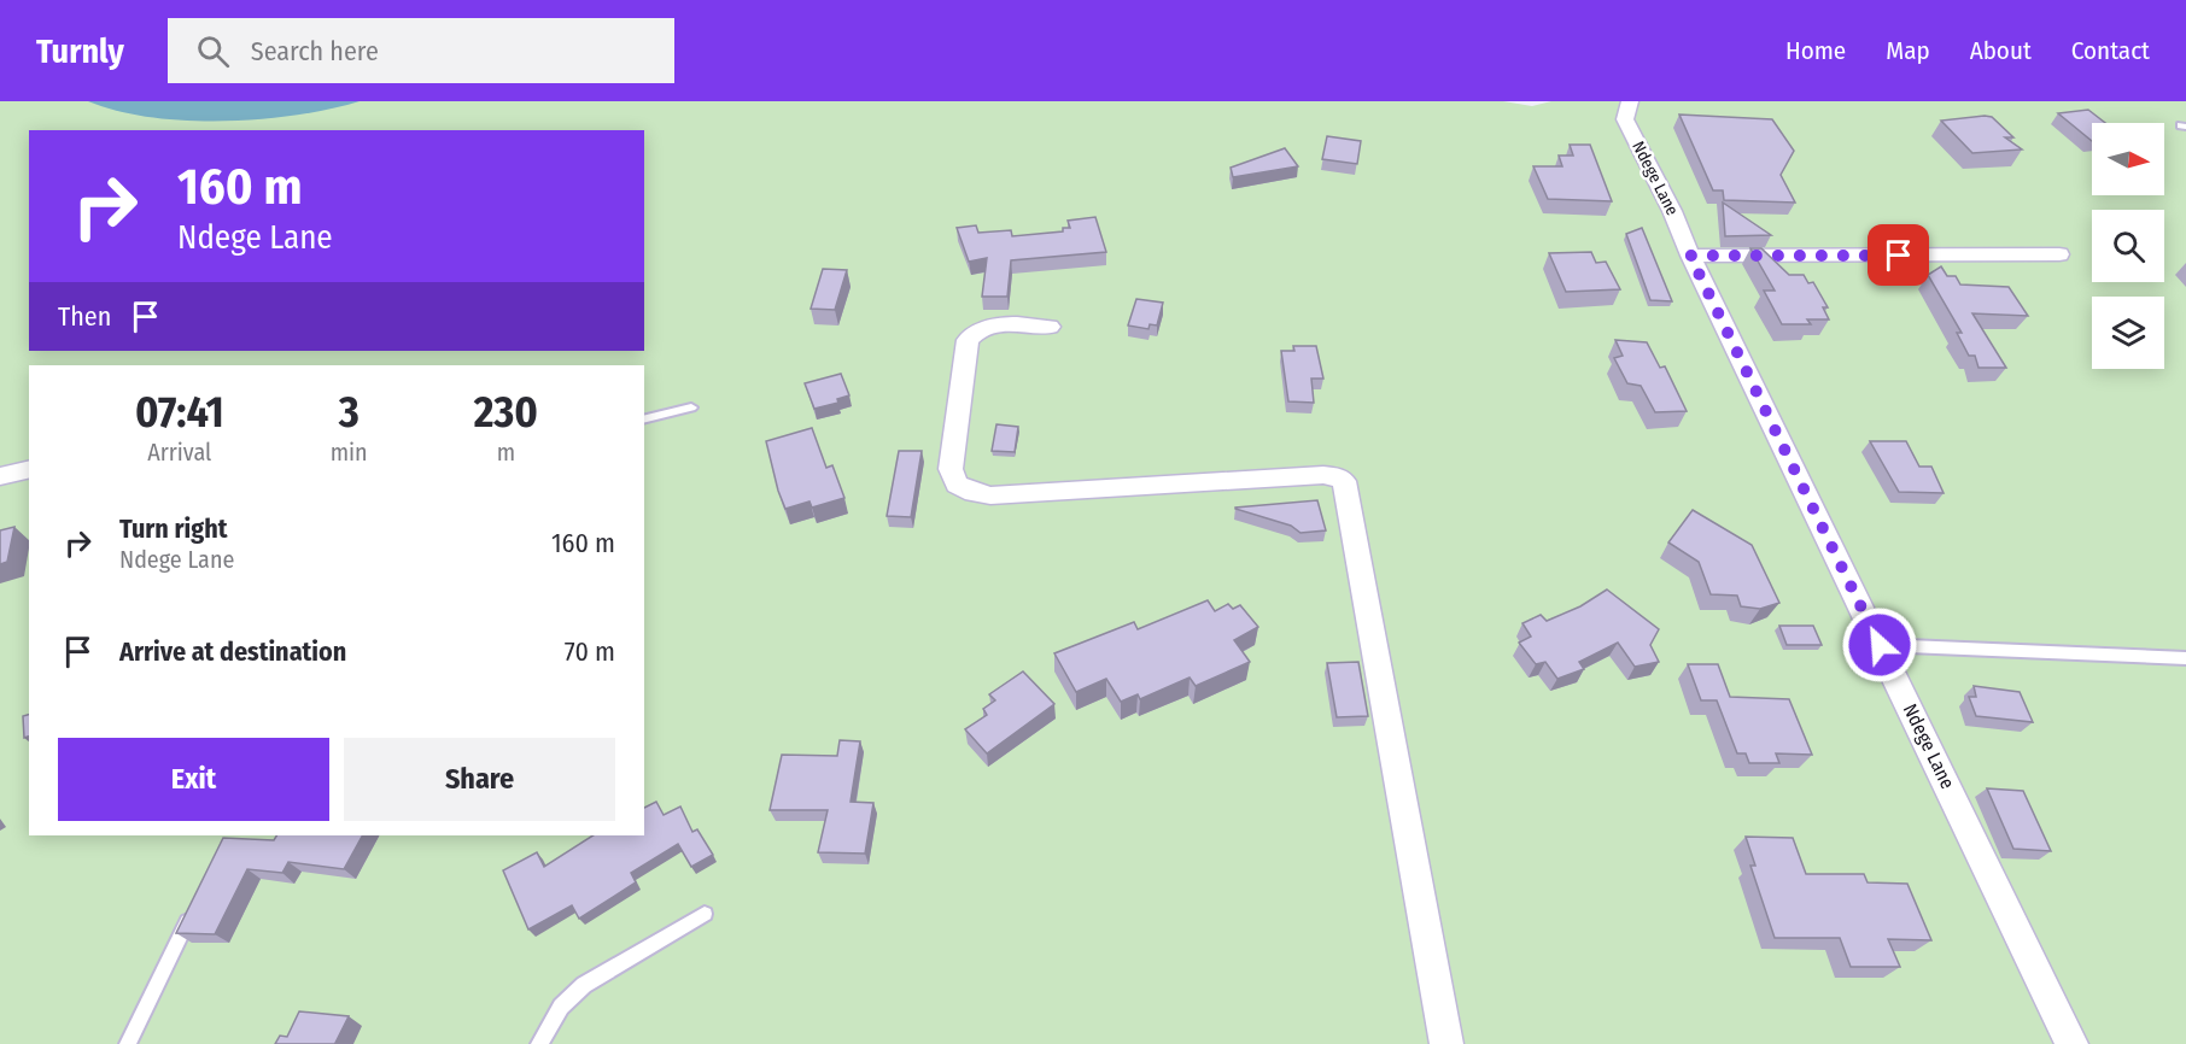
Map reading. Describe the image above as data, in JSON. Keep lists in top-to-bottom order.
{
  "streets": {
    "street": ["Ndege Lane"]
  },
  "north": "right",
  "page": {
    "header": "Turnly",
    "search": "Search here",
    "nav": [
      "Home",
      "Map",
      "About",
      "Contact"
    ],
    "turn": ["160 m", "Ndege Lane"],
    "then": "Then",
    "eta": [
      "07:41",
      "Arrival",
      "3",
      "min",
      "230",
      "m"
    ],
    "list": [
      {
        "name": "Turn right",
        "note": "Ndege Lane",
        "value": "160 m"
      },
      {
        "name": "Arrive at destination",
        "value": "70 m"
      }
    ],
    "buttons": ["Exit", "Share"]
  }
}
